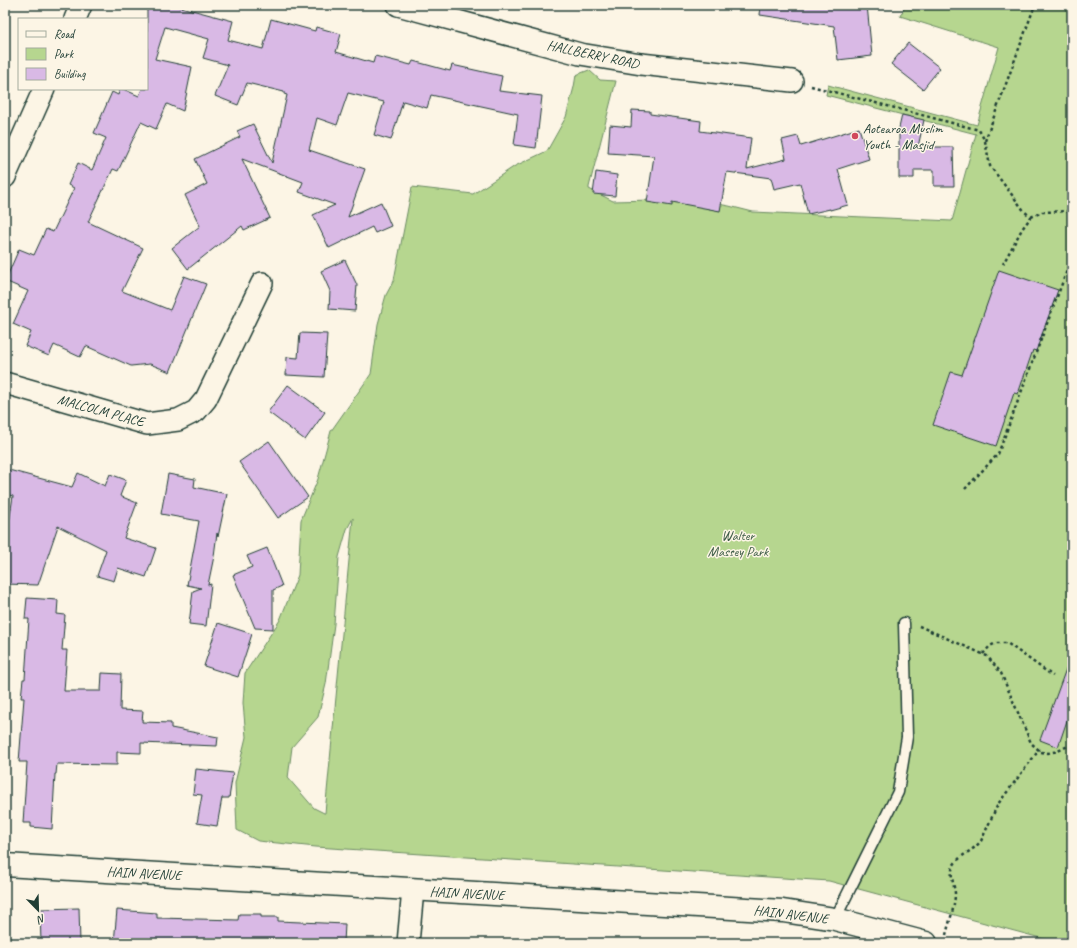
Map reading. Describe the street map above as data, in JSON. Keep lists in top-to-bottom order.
{
  "streets": {
    "street": ["HALLBERRY ROAD", "MALCOLM PLACE", "HAIN AVENUE"]
  },
  "parks": ["Walter Massey Park"],
  "places": ["Aotearoa Muslim Youth - Masjid"],
  "legend": ["Road", "Park", "Building"],
  "north": "bottom right"
}
